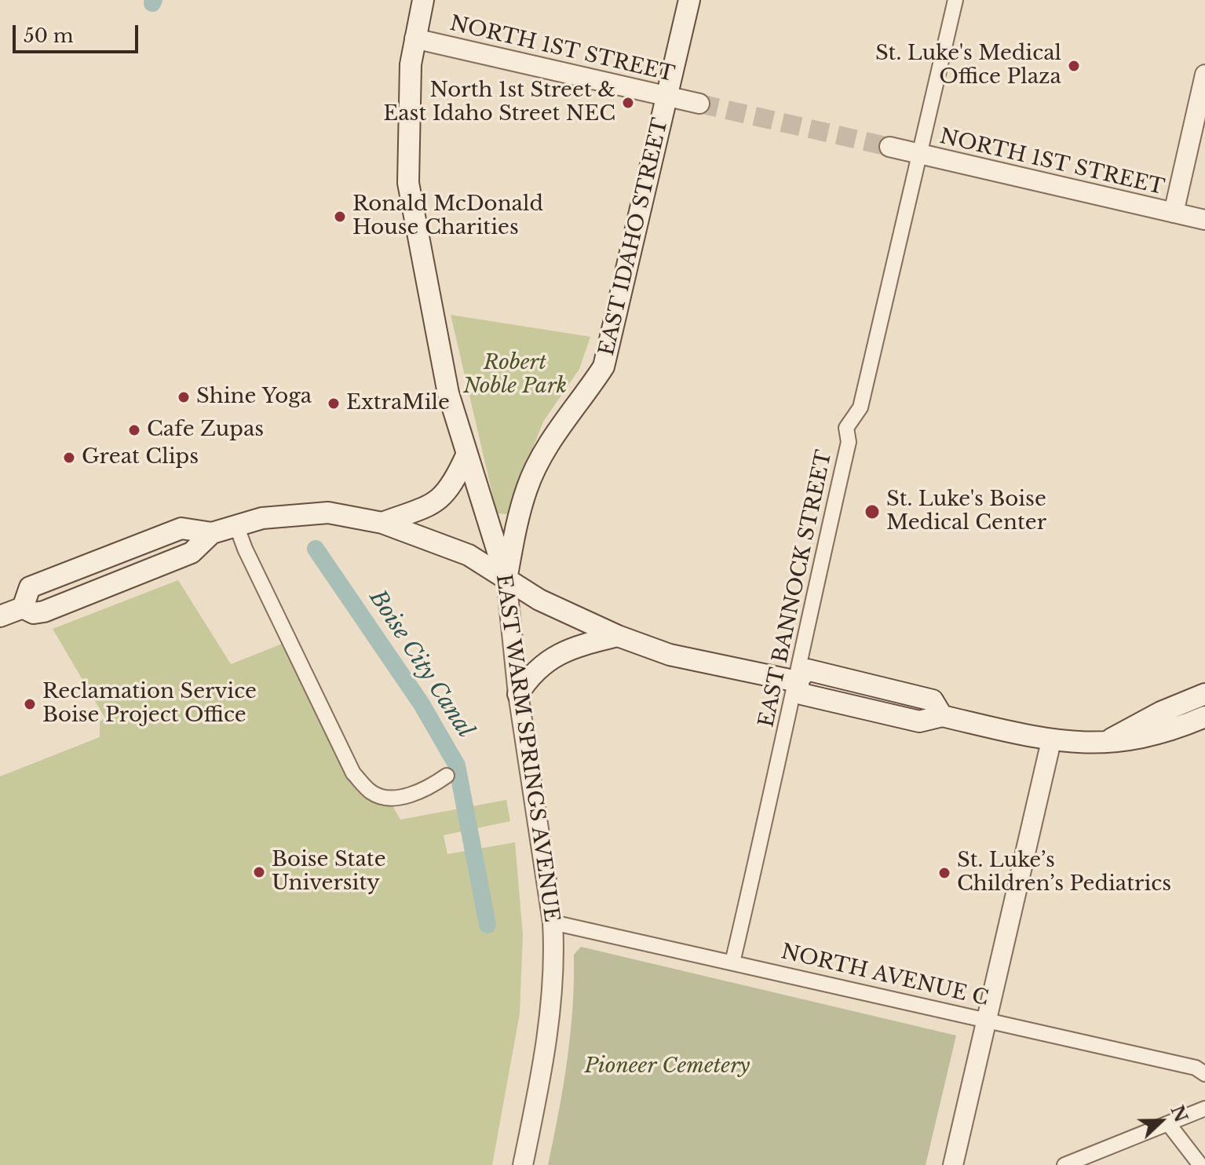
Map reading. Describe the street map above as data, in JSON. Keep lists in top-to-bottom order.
{
  "streets": {
    "main road": ["EAST IDAHO STREET", "EAST WARM SPRINGS AVENUE"],
    "street": ["NORTH 1ST STREET", "EAST BANNOCK STREET", "NORTH AVENUE C"]
  },
  "crossings": [
    ["NORTH 1ST STREET", "EAST IDAHO STREET"],
    ["NORTH 1ST STREET", "EAST BANNOCK STREET"],
    ["NORTH 1ST STREET", "EAST WARM SPRINGS AVENUE"],
    ["EAST IDAHO STREET", "EAST WARM SPRINGS AVENUE"],
    ["EAST BANNOCK STREET", "NORTH AVENUE C"],
    ["EAST WARM SPRINGS AVENUE", "NORTH AVENUE C"]
  ],
  "water": ["Boise City Canal"],
  "parks": ["Robert Noble Park", "Pioneer Cemetery"],
  "places": [
    "St. Luke's Medical Office Plaza",
    "North 1st Street & East Idaho Street NEC",
    "Ronald McDonald House Charities",
    "Shine Yoga",
    "ExtraMile",
    "Cafe Zupas",
    "Great Clips",
    "St. Luke's Boise Medical Center",
    "Reclamation Service Boise Project Office",
    "Boise State University",
    "St. Luke’s Children’s Pediatrics"
  ],
  "scale_bar": "50 m",
  "north": "right"
}
